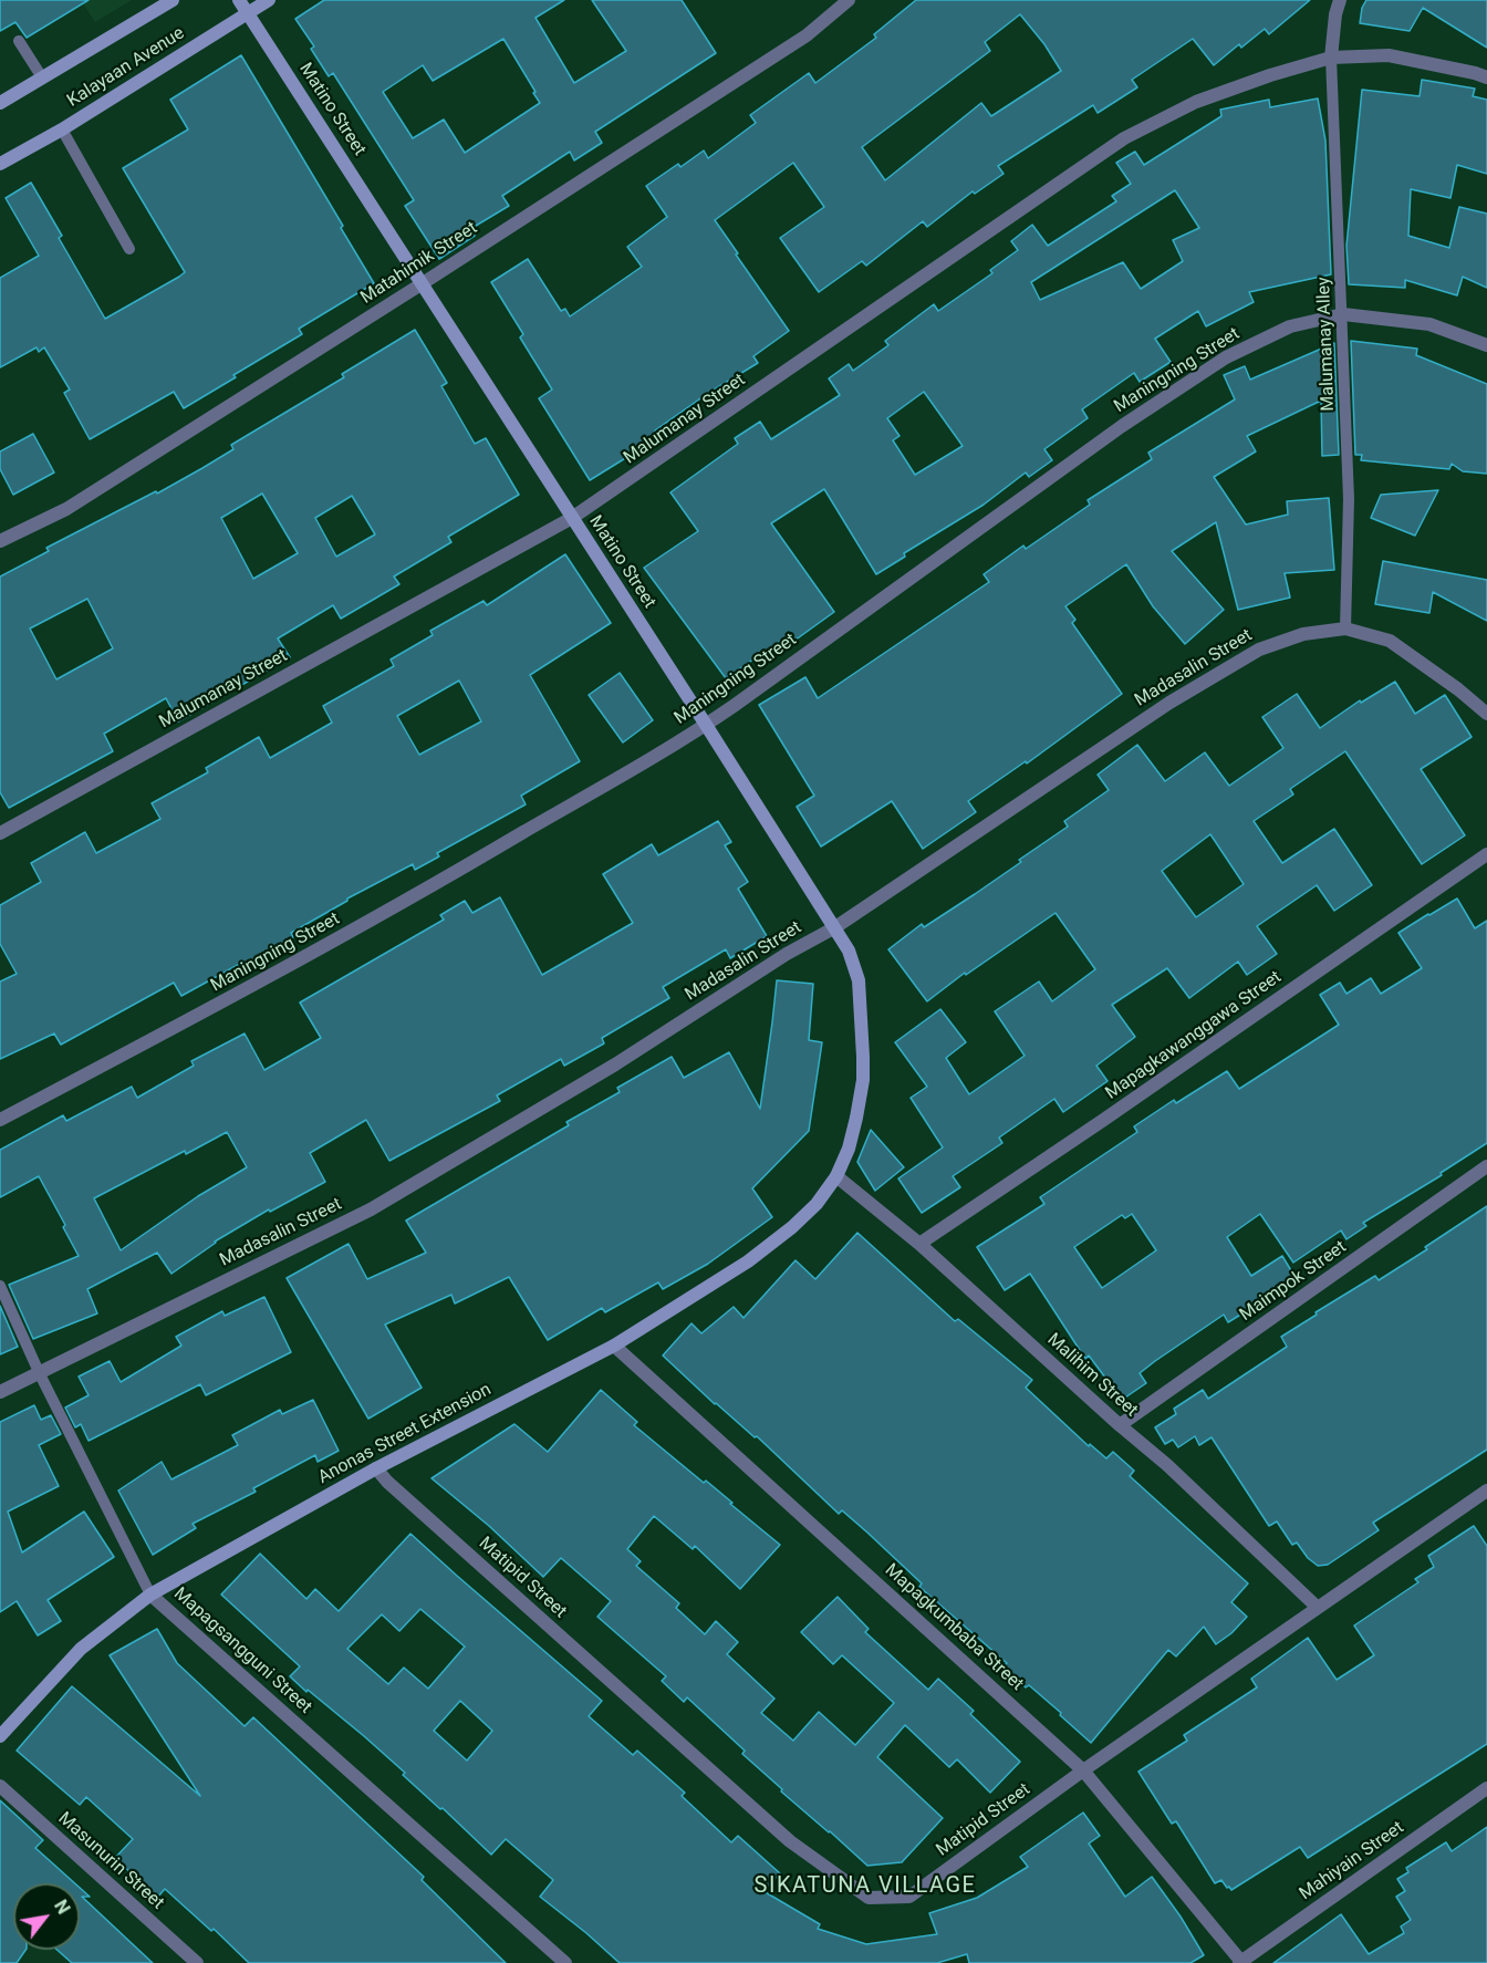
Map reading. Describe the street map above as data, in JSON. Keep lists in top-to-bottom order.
{
  "streets": {
    "street": [
      "Kalayaan Avenue",
      "Matino Street",
      "Matahimik Street",
      "Maningning Street",
      "Malumanay Street",
      "Madasalin Street",
      "Mapagkawanggawa Street",
      "Maimpok Street",
      "Malihim Street",
      "Anonas Street Extension",
      "Matipid Street",
      "Mapagkumbaba Street",
      "Mapagsangguni Street",
      "Masunurin Street",
      "Mahiyain Street"
    ],
    "lane": ["Malumanay Alley"]
  },
  "crossings": [
    ["Kalayaan Avenue", "Matino Street"],
    ["Matino Street", "Matahimik Street"],
    ["Matino Street", "Maningning Street"],
    ["Matino Street", "Malumanay Street"],
    ["Matino Street", "Madasalin Street"],
    ["Matino Street", "Malihim Street"],
    ["Matino Street", "Anonas Street Extension"],
    ["Malumanay Alley", "Maningning Street"],
    ["Malumanay Alley", "Malumanay Street"],
    ["Malumanay Alley", "Madasalin Street"],
    ["Madasalin Street", "Mapagsangguni Street"],
    ["Mapagkawanggawa Street", "Malihim Street"],
    ["Maimpok Street", "Malihim Street"],
    ["Malihim Street", "Anonas Street Extension"],
    ["Malihim Street", "Matipid Street"],
    ["Anonas Street Extension", "Matipid Street"],
    ["Anonas Street Extension", "Mapagkumbaba Street"],
    ["Anonas Street Extension", "Mapagsangguni Street"],
    ["Matipid Street", "Mapagkumbaba Street"],
    ["Mapagkumbaba Street", "Mahiyain Street"]
  ],
  "districts": ["SIKATUNA VILLAGE"],
  "north": "top right"
}
